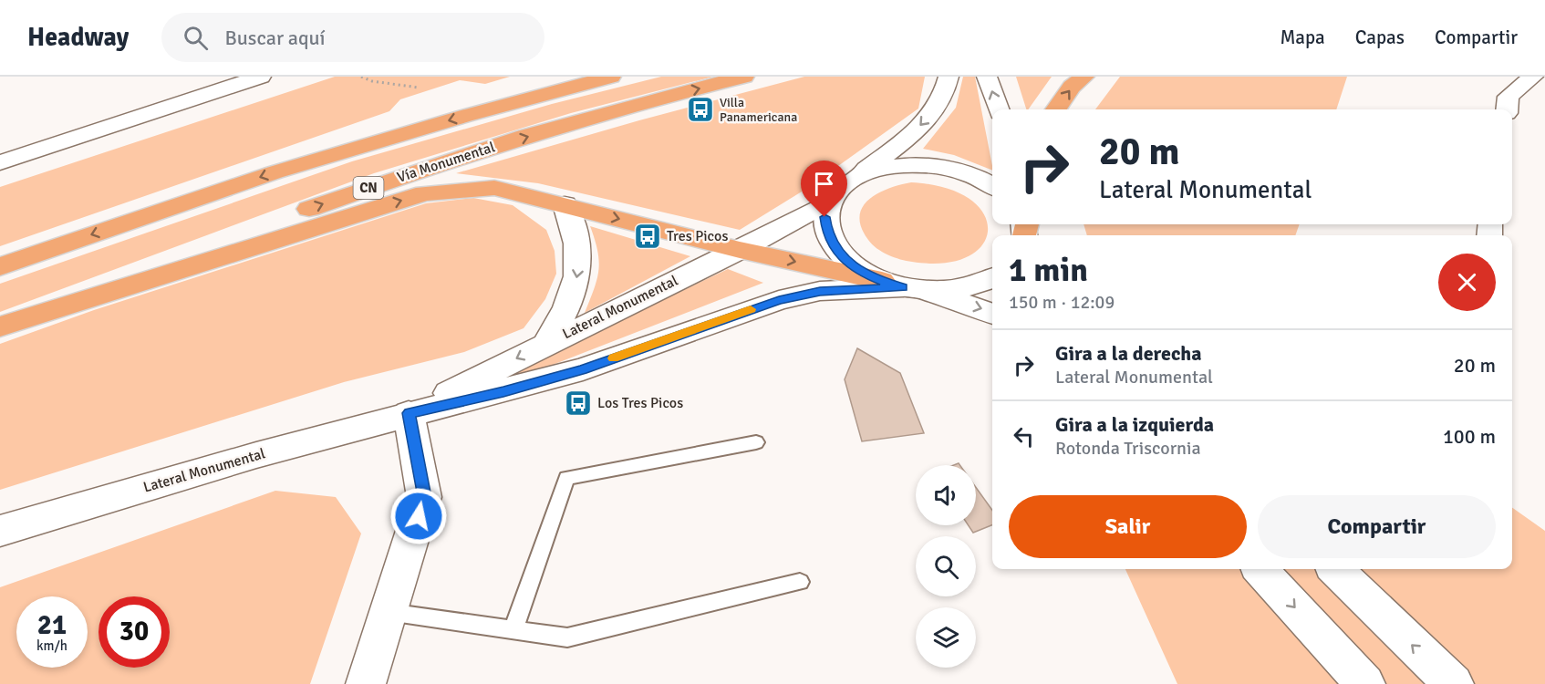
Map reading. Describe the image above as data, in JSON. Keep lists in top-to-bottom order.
{
  "streets": {
    "highway": ["Vía Monumental", "CN"],
    "street": ["Lateral Monumental"]
  },
  "places": {
    "bus stop": ["Villa Panamericana", "Tres Picos", "Los Tres Picos"]
  },
  "page": {
    "header": "Headway",
    "search": "Buscar aquí",
    "nav": ["Mapa", "Capas", "Compartir"],
    "turn": ["20 m", "Lateral Monumental"],
    "heading": ["1 min", "150 m · 12:09"],
    "list": [
      {
        "name": "Gira a la derecha",
        "note": "Lateral Monumental",
        "value": "20 m"
      },
      {
        "name": "Gira a la izquierda",
        "note": "Rotonda Triscornia",
        "value": "100 m"
      }
    ],
    "buttons": ["Salir", "Compartir"],
    "speed": "21 km/h",
    "limit": "30"
  }
}
